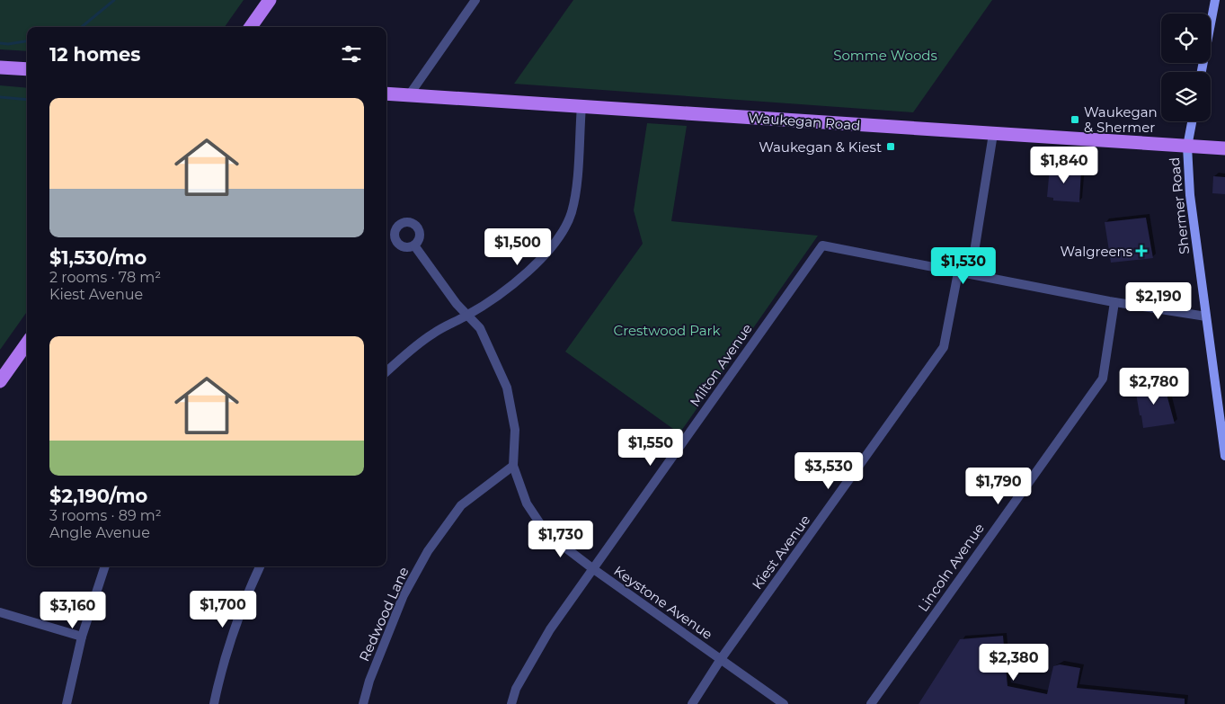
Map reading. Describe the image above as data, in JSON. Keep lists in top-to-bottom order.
{
  "streets": {
    "main road": ["Waukegan Road", "Shermer Road"],
    "street": [
      "Milton Avenue",
      "Kiest Avenue",
      "Lincoln Avenue",
      "Keystone Avenue",
      "Redwood Lane"
    ]
  },
  "crossings": [
    ["Waukegan Road", "Shermer Road"],
    ["Milton Avenue", "Kiest Avenue"],
    ["Milton Avenue", "Keystone Avenue"],
    ["Kiest Avenue", "Keystone Avenue"],
    ["Keystone Avenue", "Redwood Lane"]
  ],
  "parks": ["Somme Woods", "Crestwood Park"],
  "places": {
    "transit": ["Waukegan & Shermer", "Waukegan & Kiest"],
    "health": ["Walgreens"]
  },
  "page": {
    "heading": "12 homes",
    "list": [
      {
        "name": "$1,530/mo",
        "note": "2 rooms · 78 m² · Kiest Avenue"
      },
      {
        "name": "$2,190/mo",
        "note": "3 rooms · 89 m² · Angle Avenue"
      }
    ],
    "price": [
      "$1,840",
      "$1,500",
      "$1,530",
      "$2,190",
      "$2,780",
      "$1,550",
      "$3,530",
      "$1,790",
      "$1,730",
      "$1,700",
      "$3,160",
      "$2,380"
    ]
  }
}
